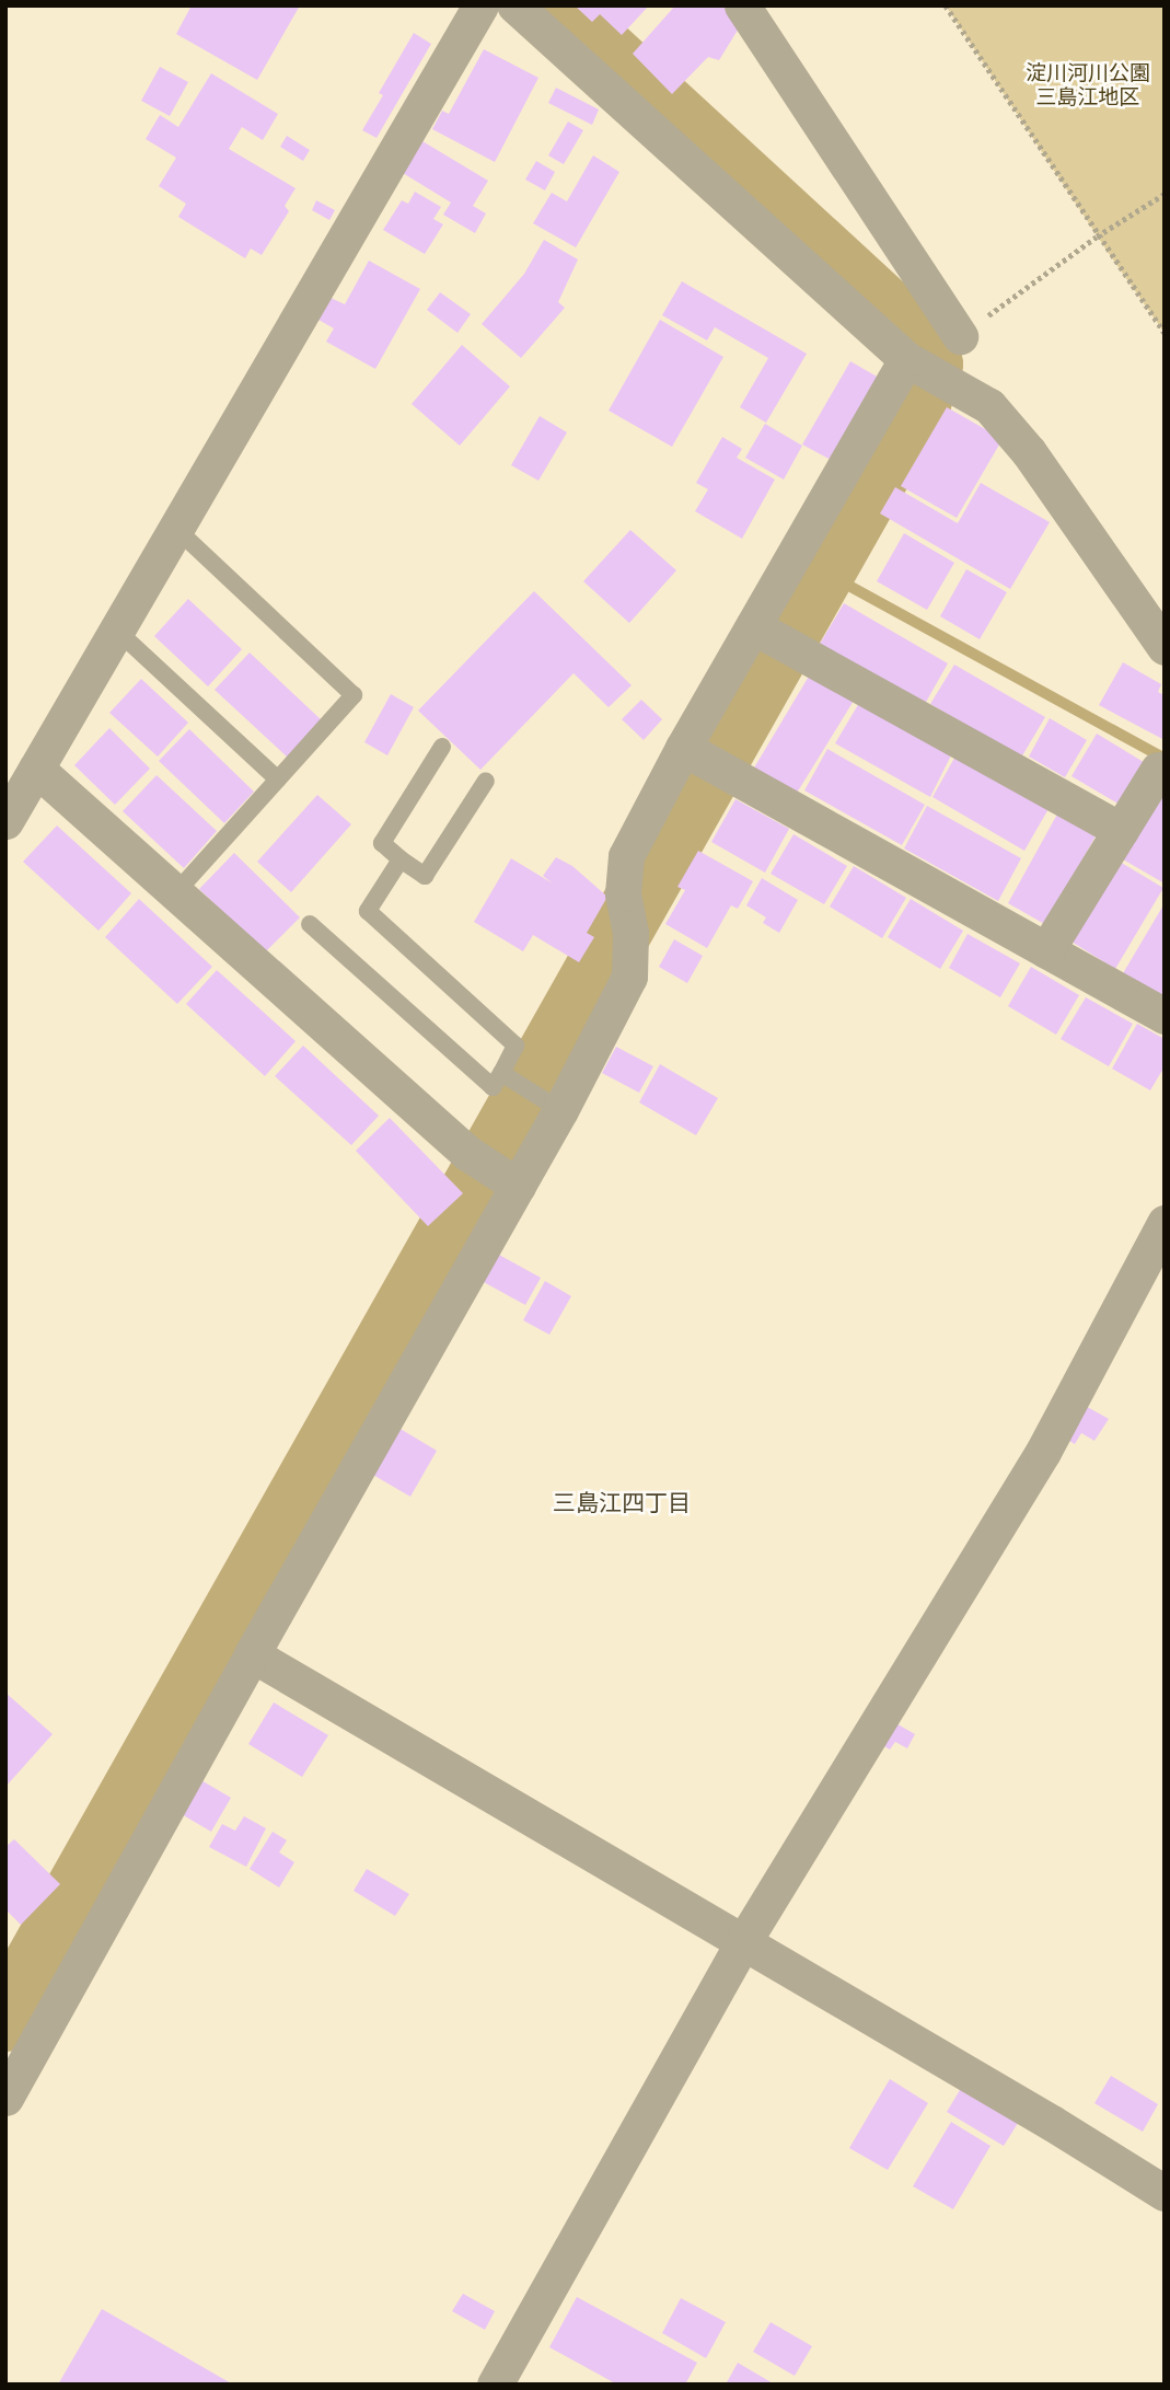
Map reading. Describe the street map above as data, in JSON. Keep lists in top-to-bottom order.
{
  "districts": ["三島江四丁目"],
  "parks": ["淀川河川公園 三島江地区"]
}
